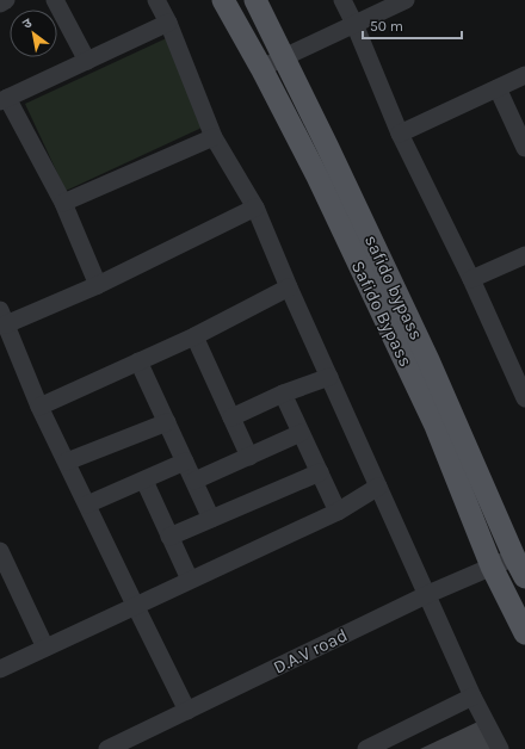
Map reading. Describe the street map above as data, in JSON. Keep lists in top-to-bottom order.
{
  "streets": {
    "main road": ["safido bypass", "Safido Bypass"],
    "street": ["D.A.V road"]
  },
  "crossings": [
    ["safido bypass", "D.A.V road"],
    ["Safido Bypass", "D.A.V road"]
  ],
  "scale_bar": "50 m",
  "north": "top left"
}
